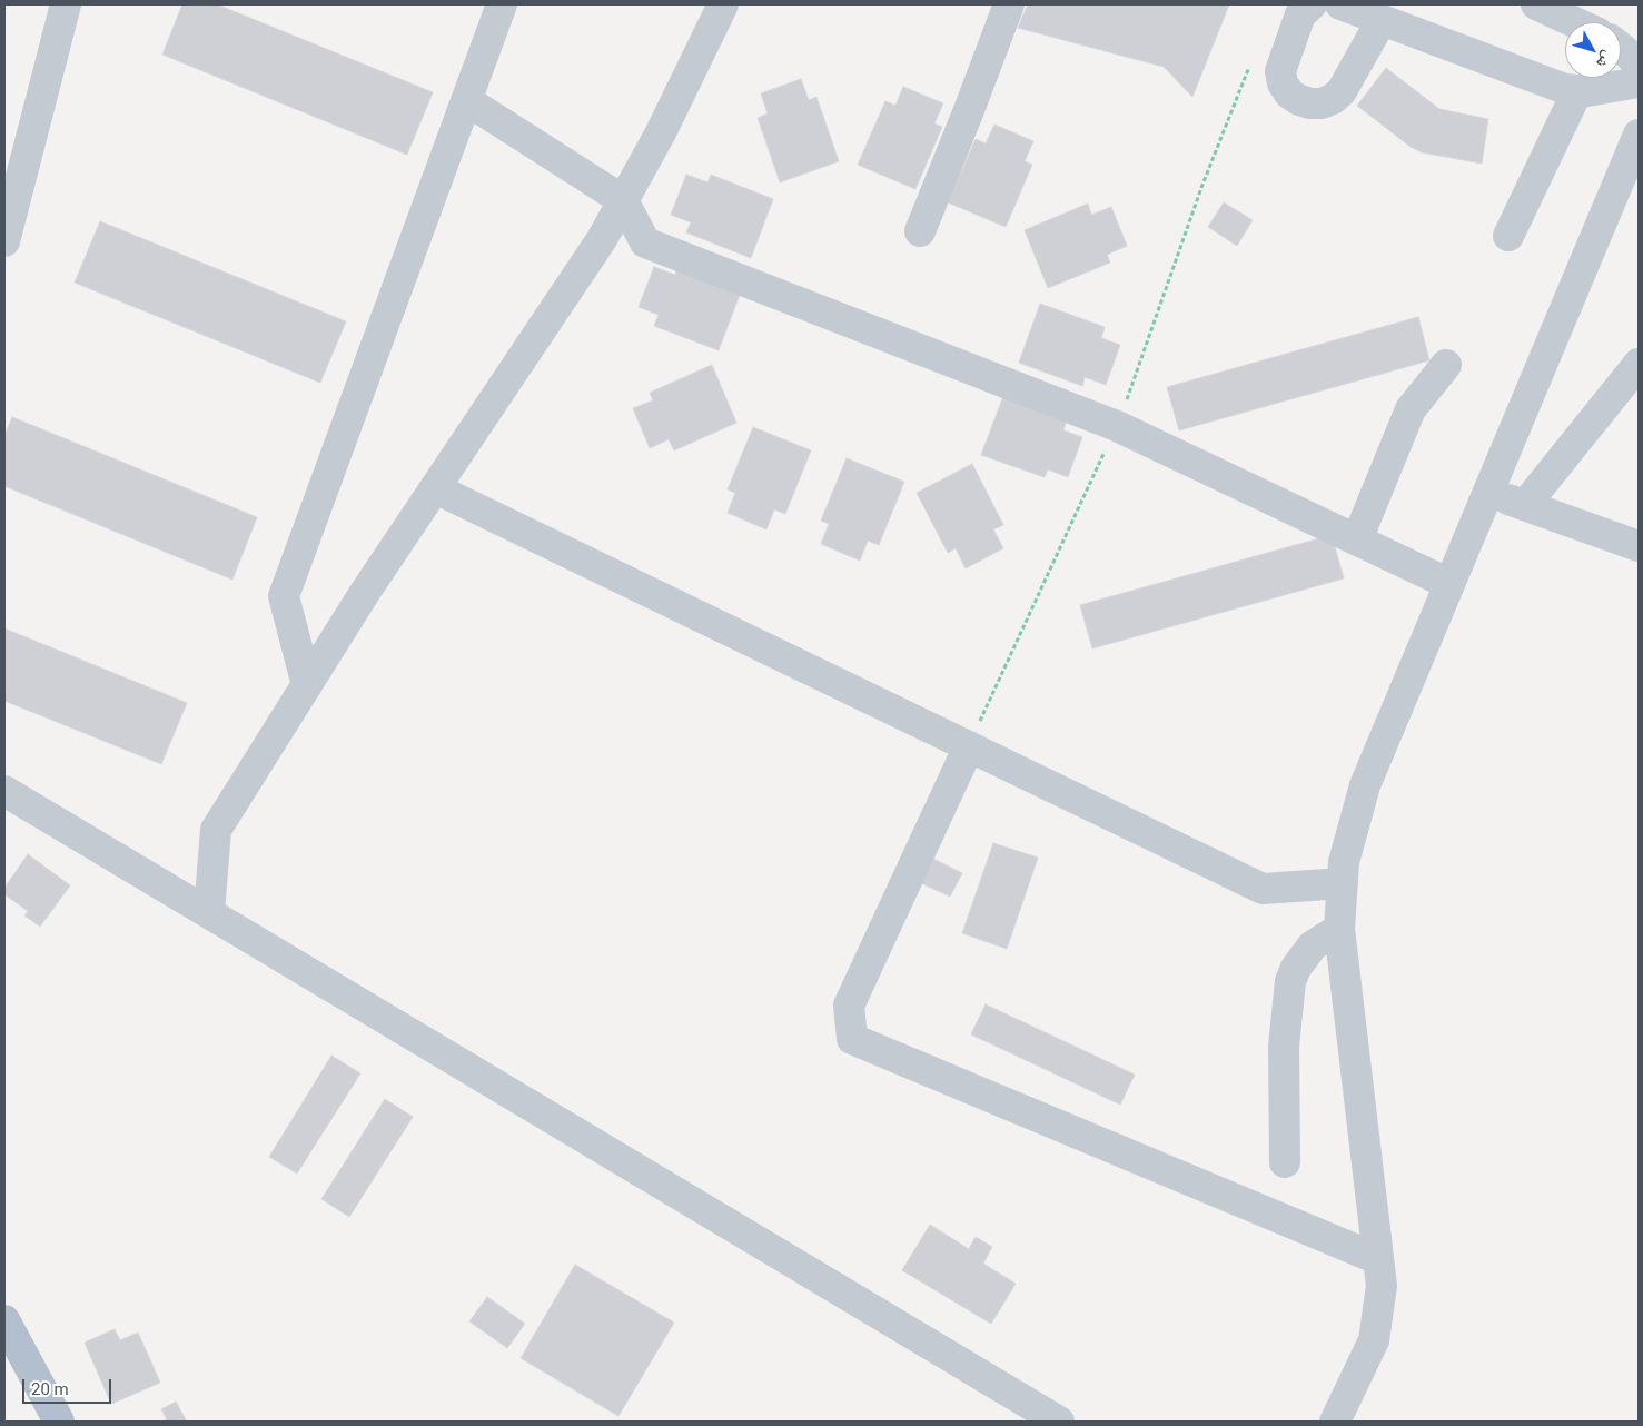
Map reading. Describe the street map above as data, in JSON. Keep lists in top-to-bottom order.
{
  "scale_bar": "20 m",
  "north": "bottom right"
}
